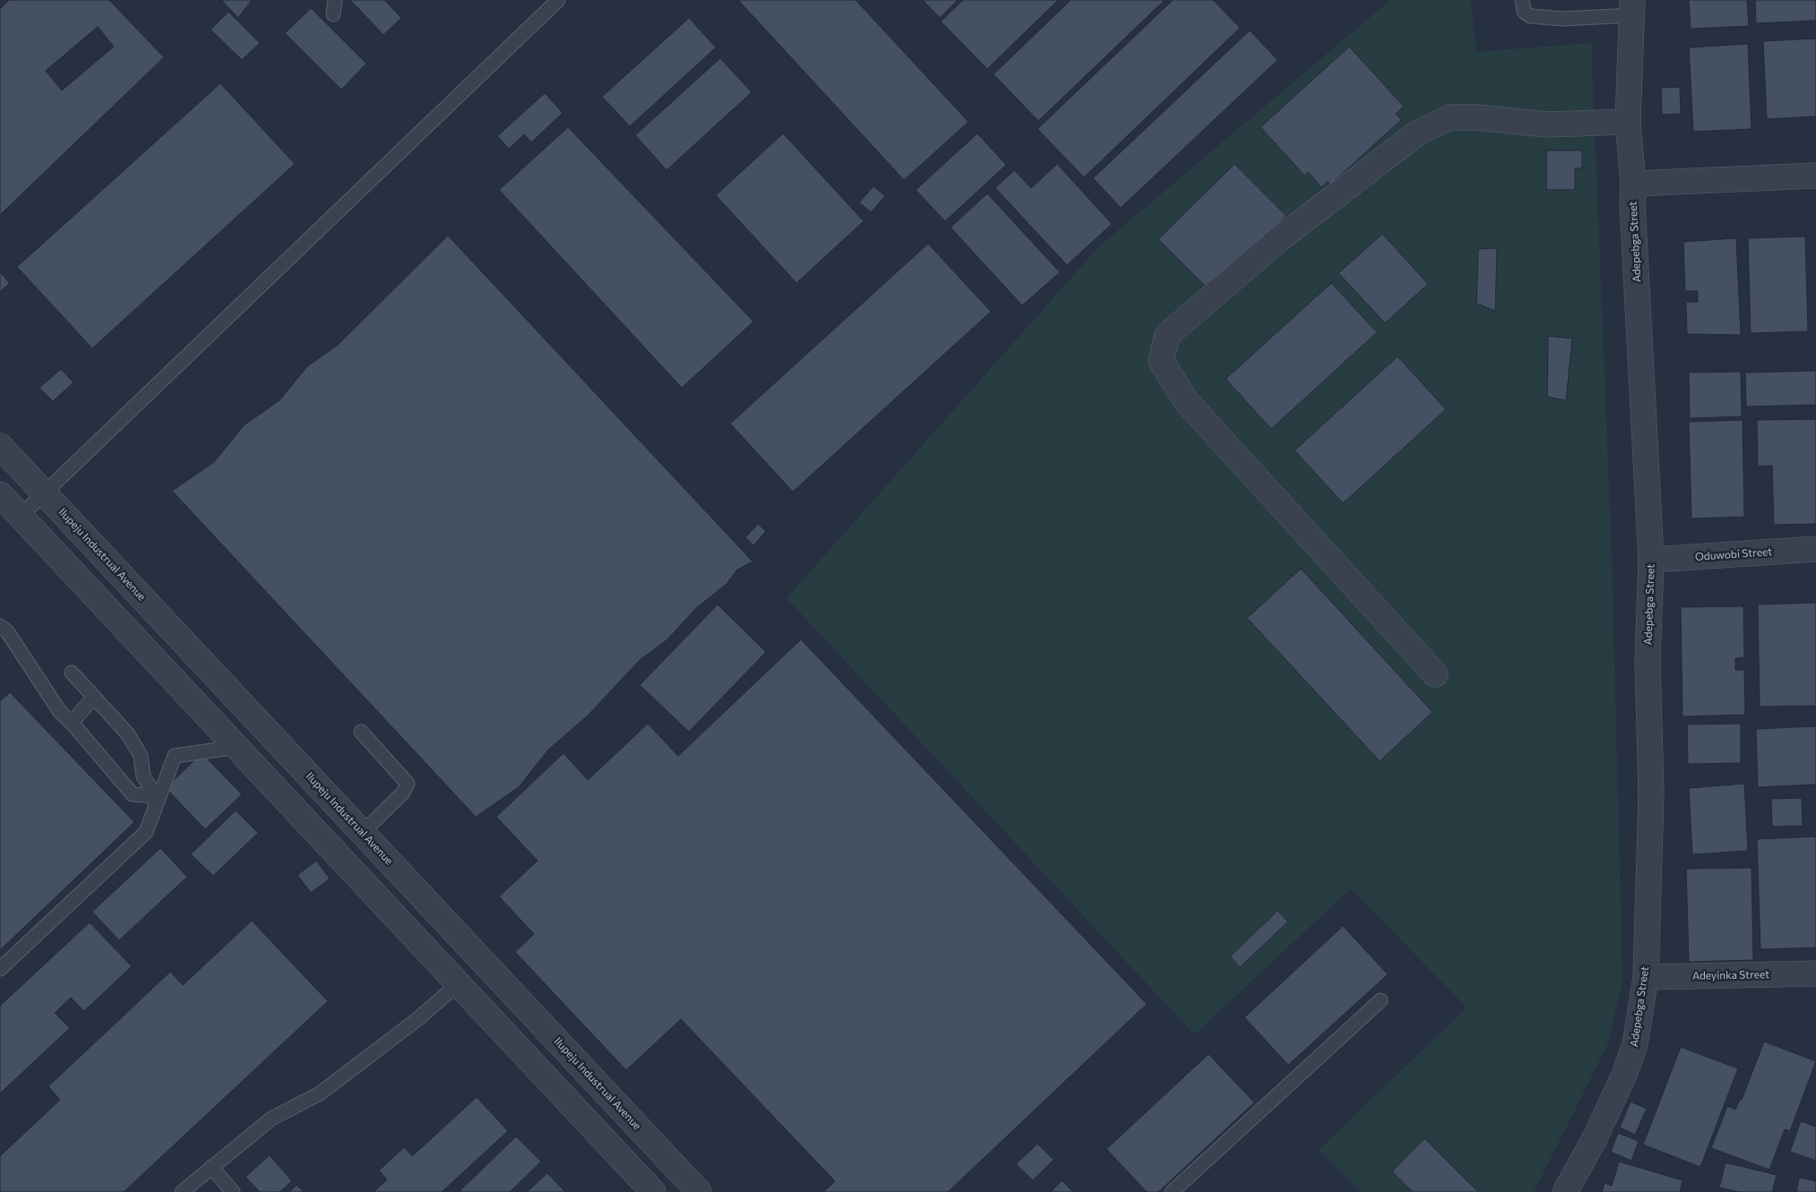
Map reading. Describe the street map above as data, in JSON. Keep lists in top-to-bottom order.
{
  "streets": {
    "street": [
      "Adepebga Street",
      "Ilupeju Industrual Avenue",
      "Oduwobi Street",
      "Adeyinka Street"
    ]
  },
  "crossings": [
    ["Adepebga Street", "Oduwobi Street"],
    ["Adepebga Street", "Adeyinka Street"]
  ]
}
